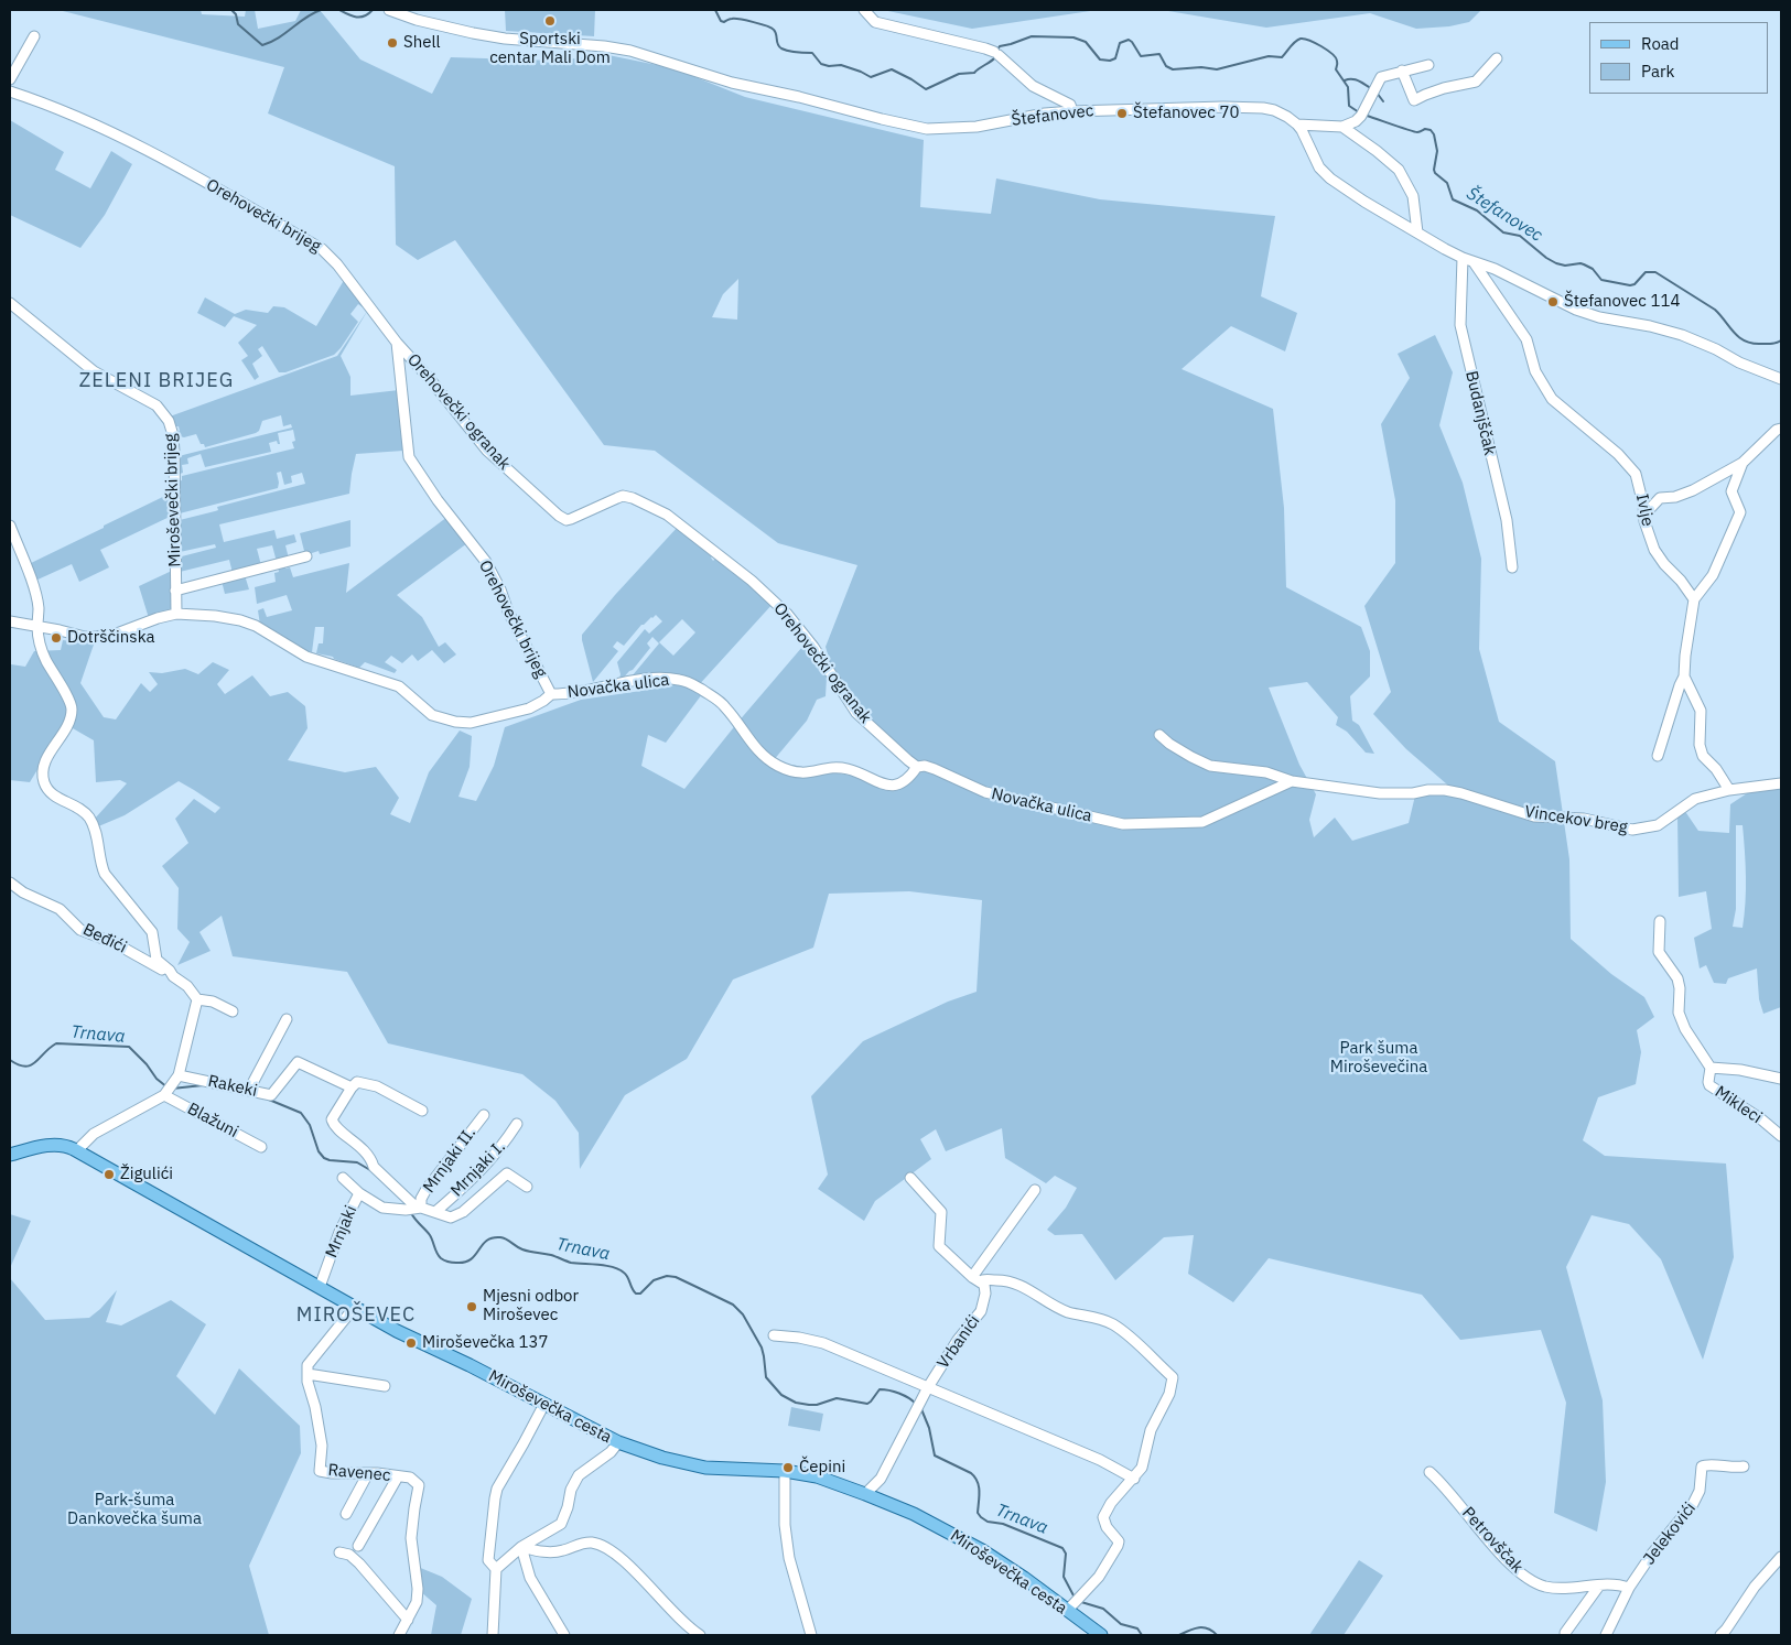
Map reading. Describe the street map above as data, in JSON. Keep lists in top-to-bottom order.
{
  "streets": {
    "main road": ["Miroševečka cesta"],
    "street": [
      "Štefanovec",
      "Orehovečki brijeg",
      "Orehovečki ogranak",
      "Budanjščak",
      "Miroševečki brijeg",
      "Ivlje",
      "Novačka ulica",
      "Vincekov breg",
      "Beđići",
      "Rakeki",
      "Mikleci",
      "Blažuni",
      "Mrnjaki II.",
      "Mrnjaki I.",
      "Mrnjaki",
      "Vrbanići",
      "Ravenec",
      "Jelekovići",
      "Petrovščak"
    ]
  },
  "crossings": [
    ["Orehovečki brijeg", "Orehovečki ogranak"],
    ["Orehovečki brijeg", "Novačka ulica"],
    ["Orehovečki ogranak", "Novačka ulica"],
    ["Miroševečki brijeg", "Novačka ulica"],
    ["Novačka ulica", "Vincekov breg"],
    ["Mrnjaki II.", "Mrnjaki"],
    ["Mrnjaki I.", "Mrnjaki"],
    ["Mrnjaki", "Miroševečka cesta"],
    ["Vrbanići", "Miroševečka cesta"],
    ["Jelekovići", "Petrovščak"]
  ],
  "districts": ["ZELENI BRIJEG", "MIROŠEVEC"],
  "water": ["Štefanovec", "Trnava"],
  "parks": ["Park šuma Miroševečina", "Park-šuma Dankovečka šuma"],
  "places": [
    "Sportski centar Mali Dom",
    "Shell",
    "Štefanovec 70",
    "Štefanovec 114",
    "Dotrščinska",
    "Žigulići",
    "Mjesni odbor Miroševec",
    "Miroševečka 137",
    "Čepini"
  ],
  "legend": ["Road", "Park"]
}
